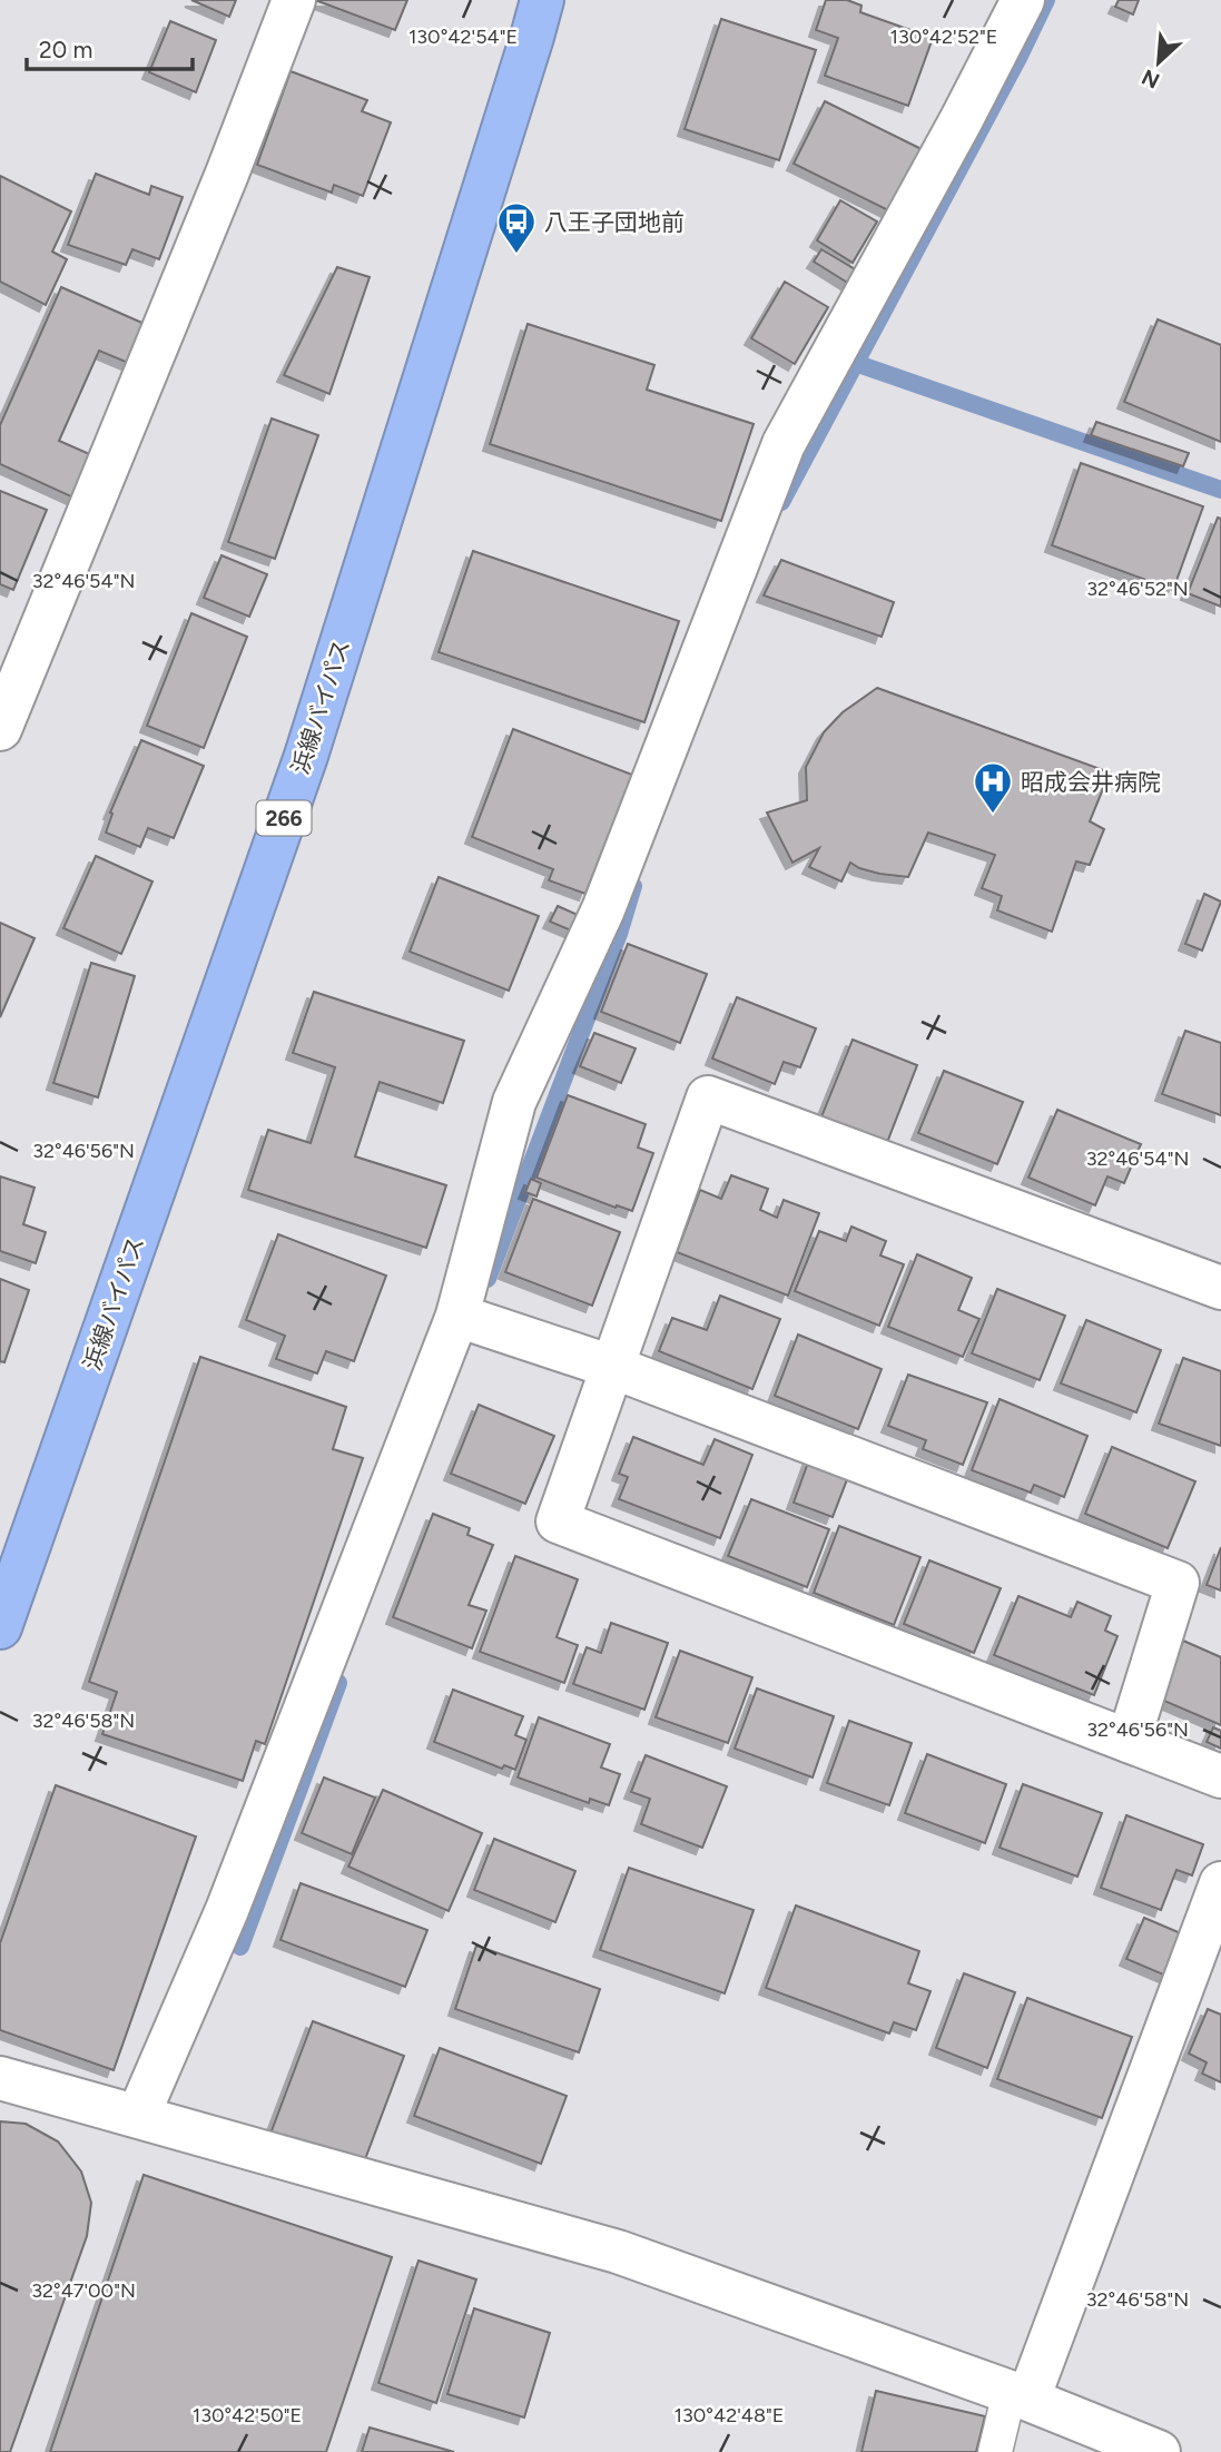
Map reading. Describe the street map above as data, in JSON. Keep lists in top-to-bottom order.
{
  "streets": {
    "highway": ["浜線バイパス", "266"]
  },
  "places": {
    "bus stop": ["八王子団地前"],
    "hospital": ["昭成会井病院"]
  },
  "scale_bar": "20 m",
  "north": "bottom left",
  "coordinates": [
    "130°42'52\"E",
    "130°42'54\"E",
    "32°46'54\"N",
    "32°46'52\"N",
    "32°46'56\"N",
    "32°46'58\"N",
    "32°47'00\"N",
    "130°42'50\"E",
    "130°42'48\"E"
  ]
}
